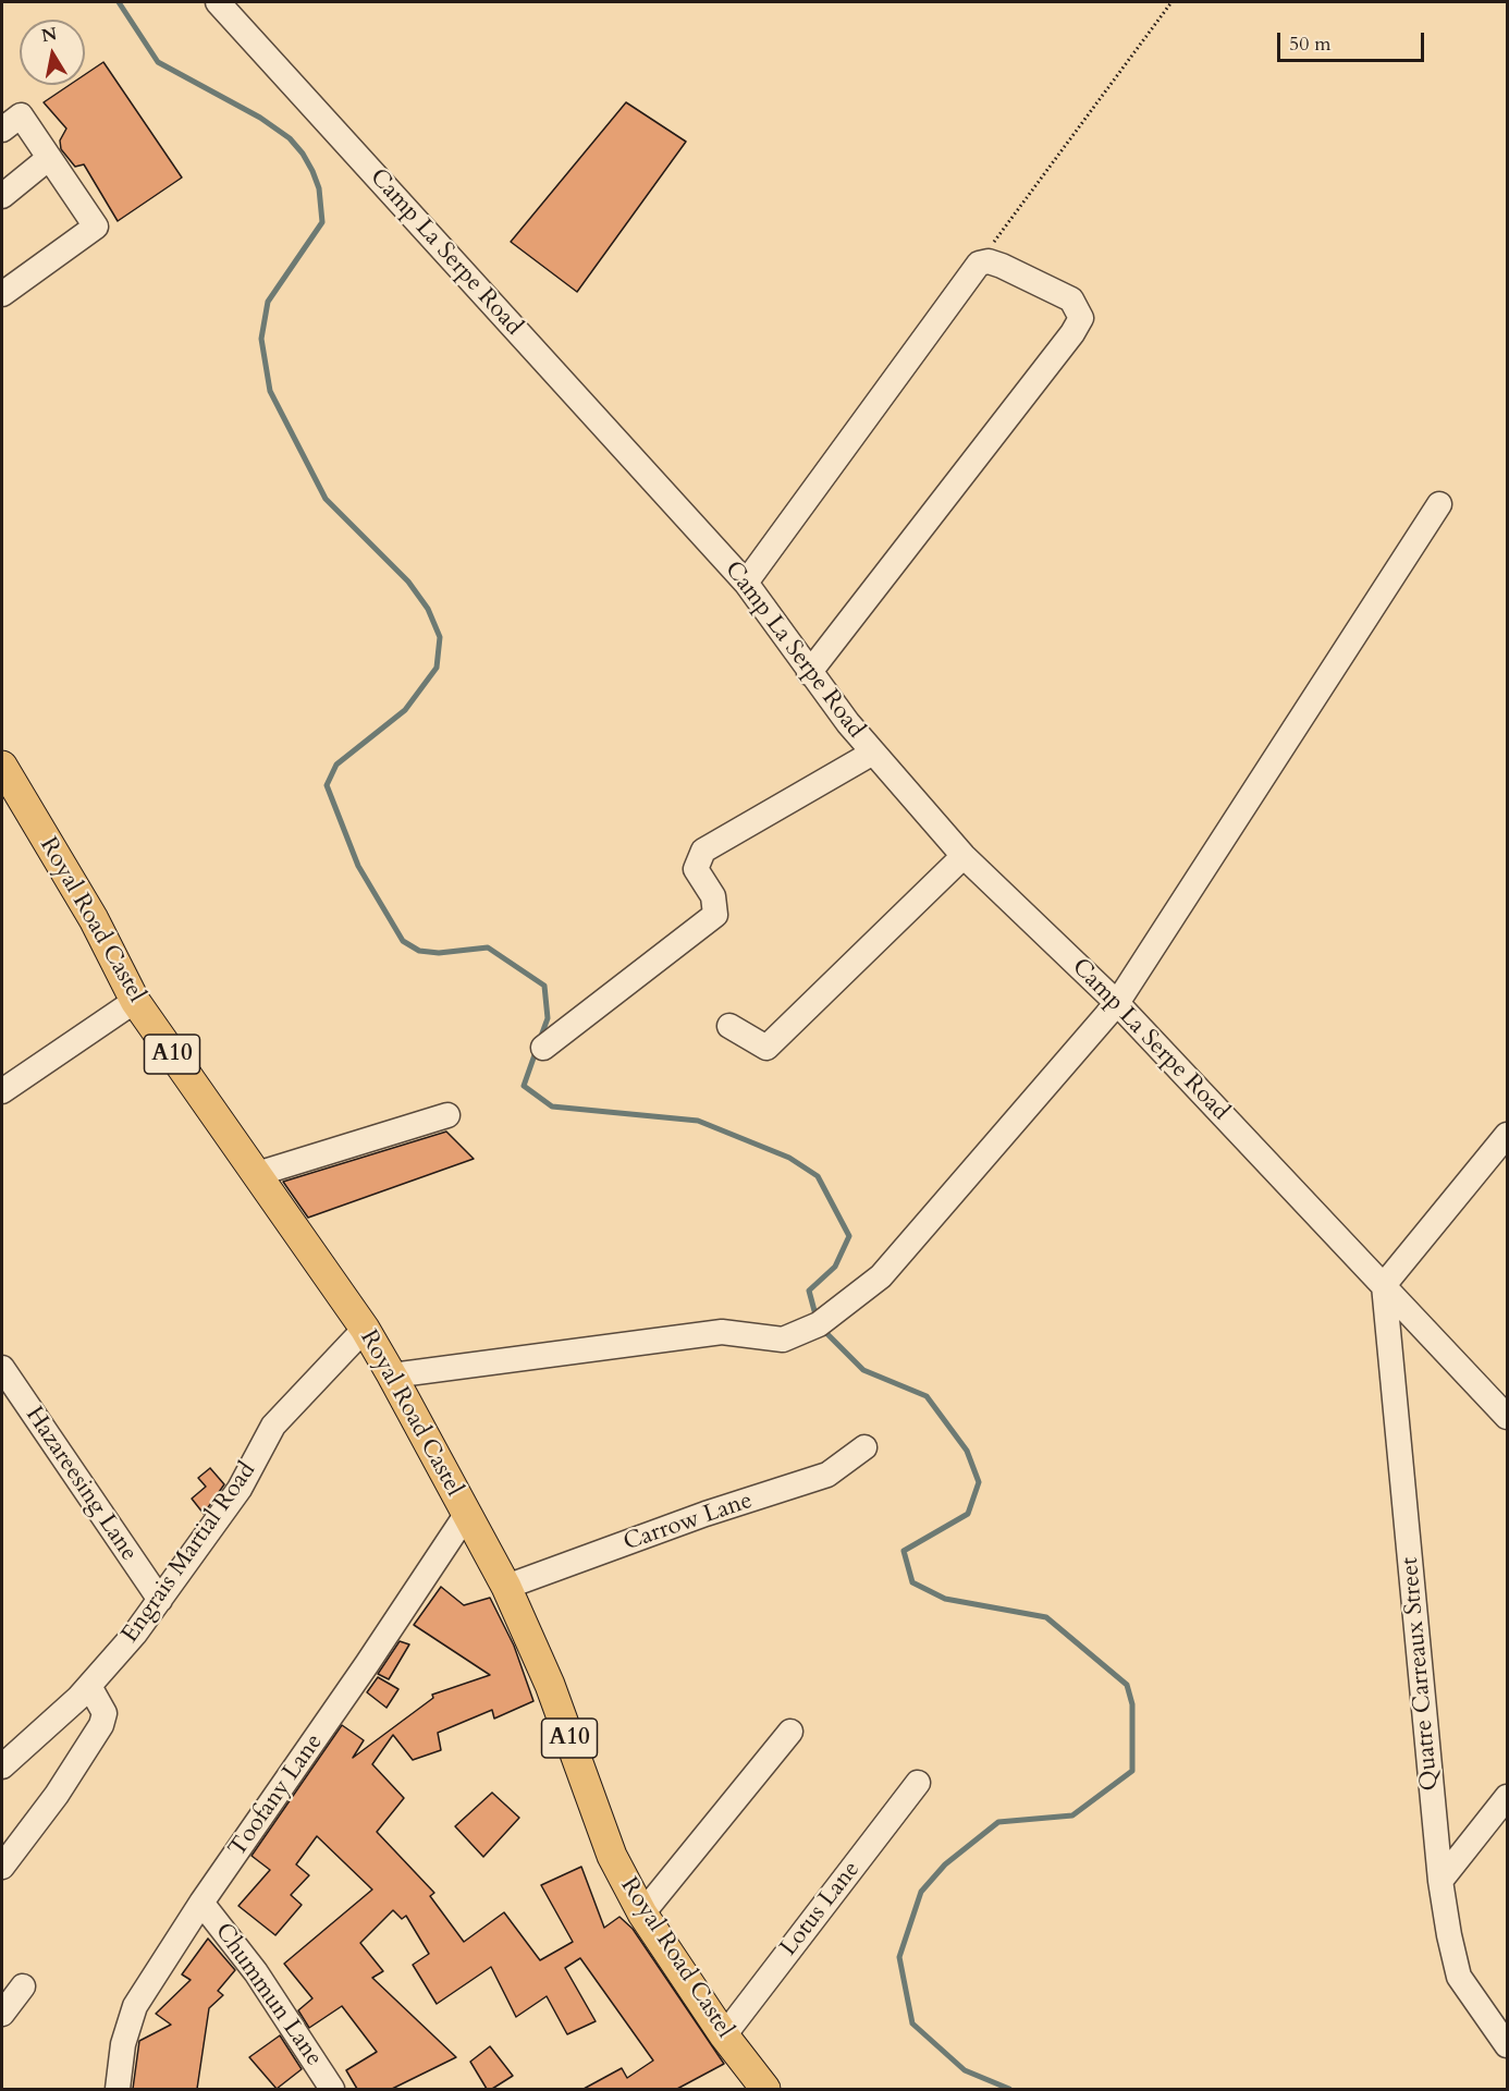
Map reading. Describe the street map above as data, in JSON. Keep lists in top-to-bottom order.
{
  "streets": {
    "main road": ["Royal Road Castel", "A10"],
    "street": [
      "Camp La Serpe Road",
      "Hazareesing Lane",
      "Carrow Lane",
      "Engrais Martial Road",
      "Quatre Carreaux Street",
      "Toofany Lane",
      "Lotus Lane",
      "Chummun Lane"
    ]
  },
  "crossings": [
    ["Camp La Serpe Road", "Quatre Carreaux Street"],
    ["Royal Road Castel", "Carrow Lane"],
    ["Royal Road Castel", "Engrais Martial Road"],
    ["Royal Road Castel", "Toofany Lane"],
    ["Royal Road Castel", "Lotus Lane"],
    ["Hazareesing Lane", "Engrais Martial Road"],
    ["Toofany Lane", "Chummun Lane"]
  ],
  "scale_bar": "50 m",
  "north": "top"
}
